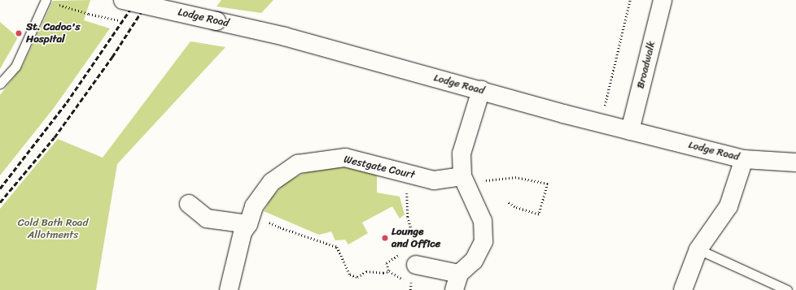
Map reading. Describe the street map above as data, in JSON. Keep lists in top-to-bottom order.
{
  "streets": {
    "street": ["Lodge Road", "Broadwalk", "Westgate Court"]
  },
  "crossings": [
    ["Lodge Road", "Broadwalk"]
  ],
  "parks": ["Cold Bath Road Allotments"],
  "places": ["St. Cadoc's Hospital", "Lounge and Office"]
}
